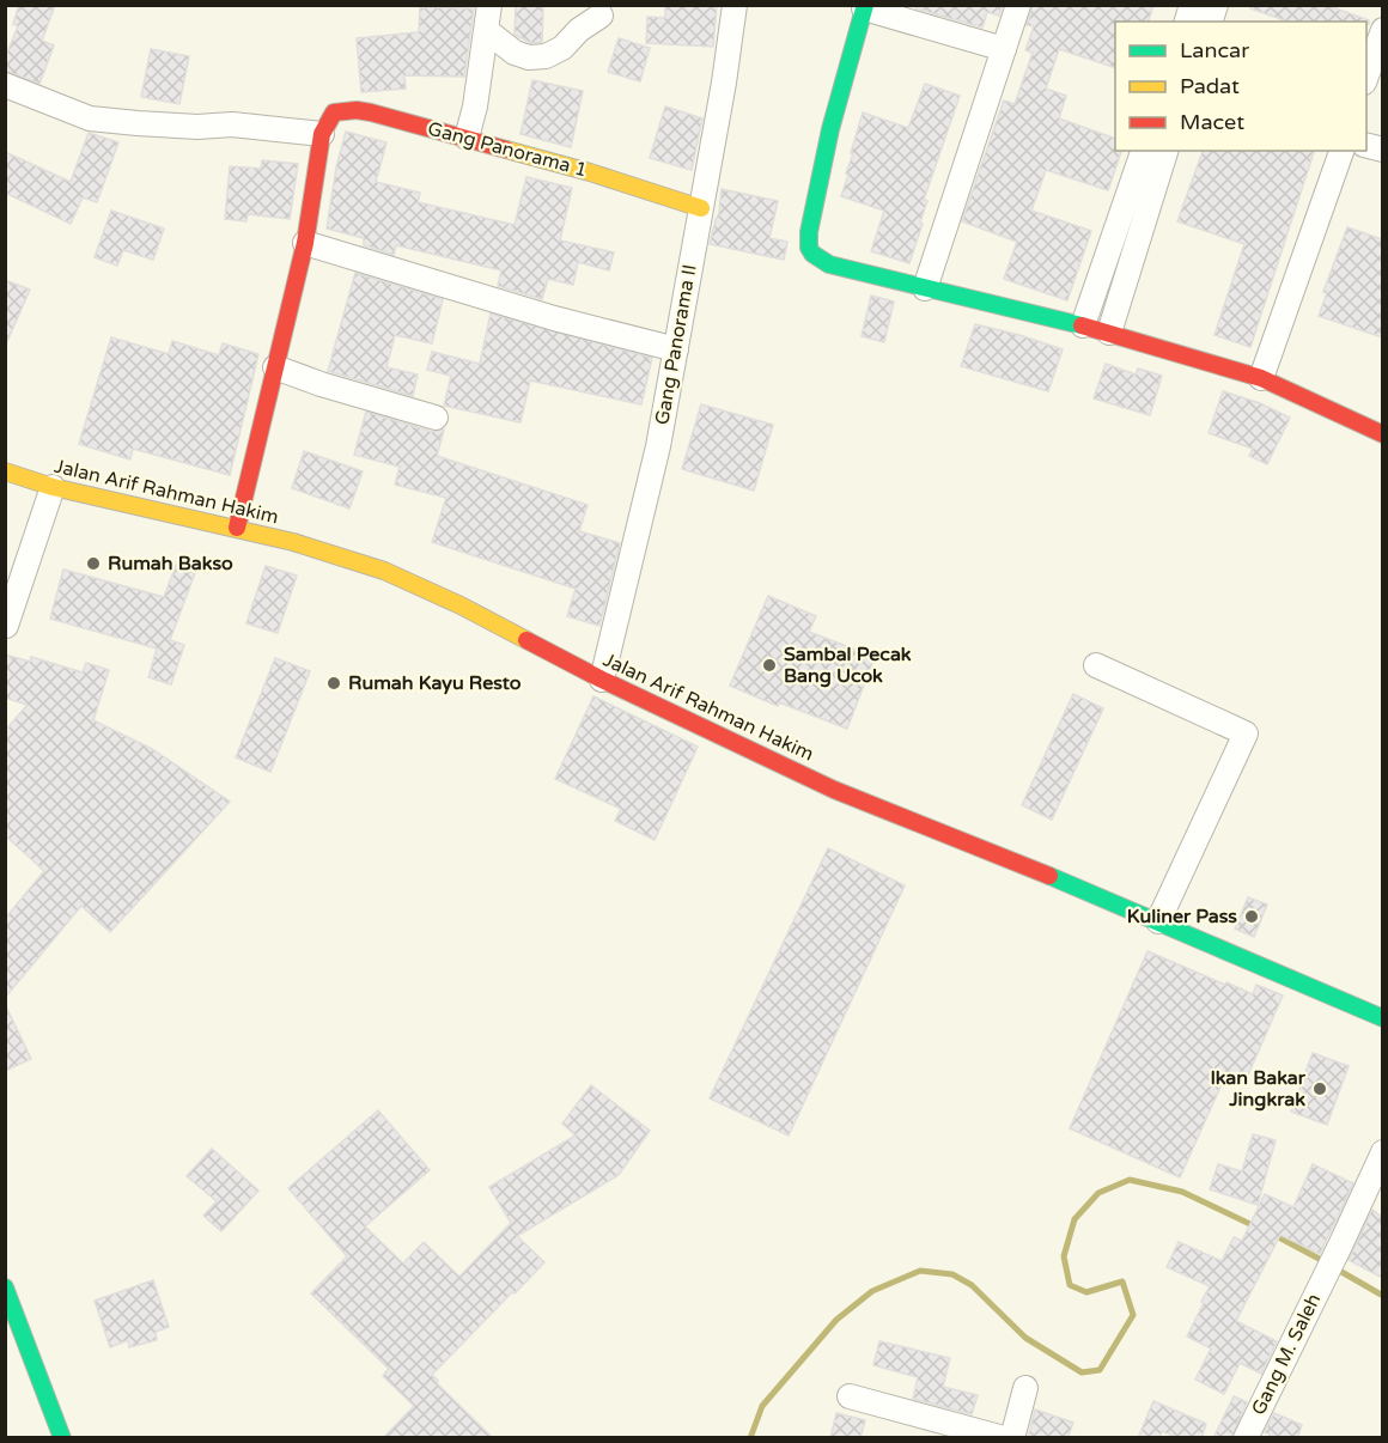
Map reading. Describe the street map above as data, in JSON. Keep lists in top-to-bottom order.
{
  "streets": {
    "street": [
      "Gang Panorama 1",
      "Gang Panorama II",
      "Jalan Arif Rahman Hakim",
      "Gang M. Saleh"
    ]
  },
  "crossings": [
    ["Gang Panorama 1", "Gang Panorama II"],
    ["Gang Panorama II", "Jalan Arif Rahman Hakim"]
  ],
  "places": [
    "Rumah Bakso",
    "Sambal Pecak Bang Ucok",
    "Rumah Kayu Resto",
    "Kuliner Pass",
    "Ikan Bakar Jingkrak"
  ],
  "legend": ["Lancar", "Padat", "Macet"]
}
